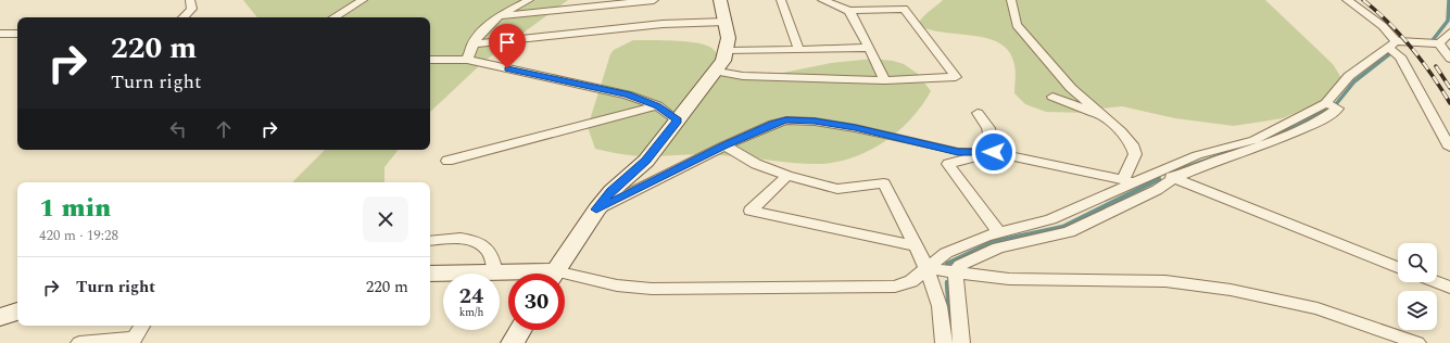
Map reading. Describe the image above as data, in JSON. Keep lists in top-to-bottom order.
{
  "page": {
    "turn": ["220 m", "Turn right"],
    "heading": ["1 min", "420 m · 19:28"],
    "list": [
      {
        "name": "Turn right",
        "value": "220 m"
      }
    ],
    "speed": "24 km/h",
    "limit": "30"
  }
}
